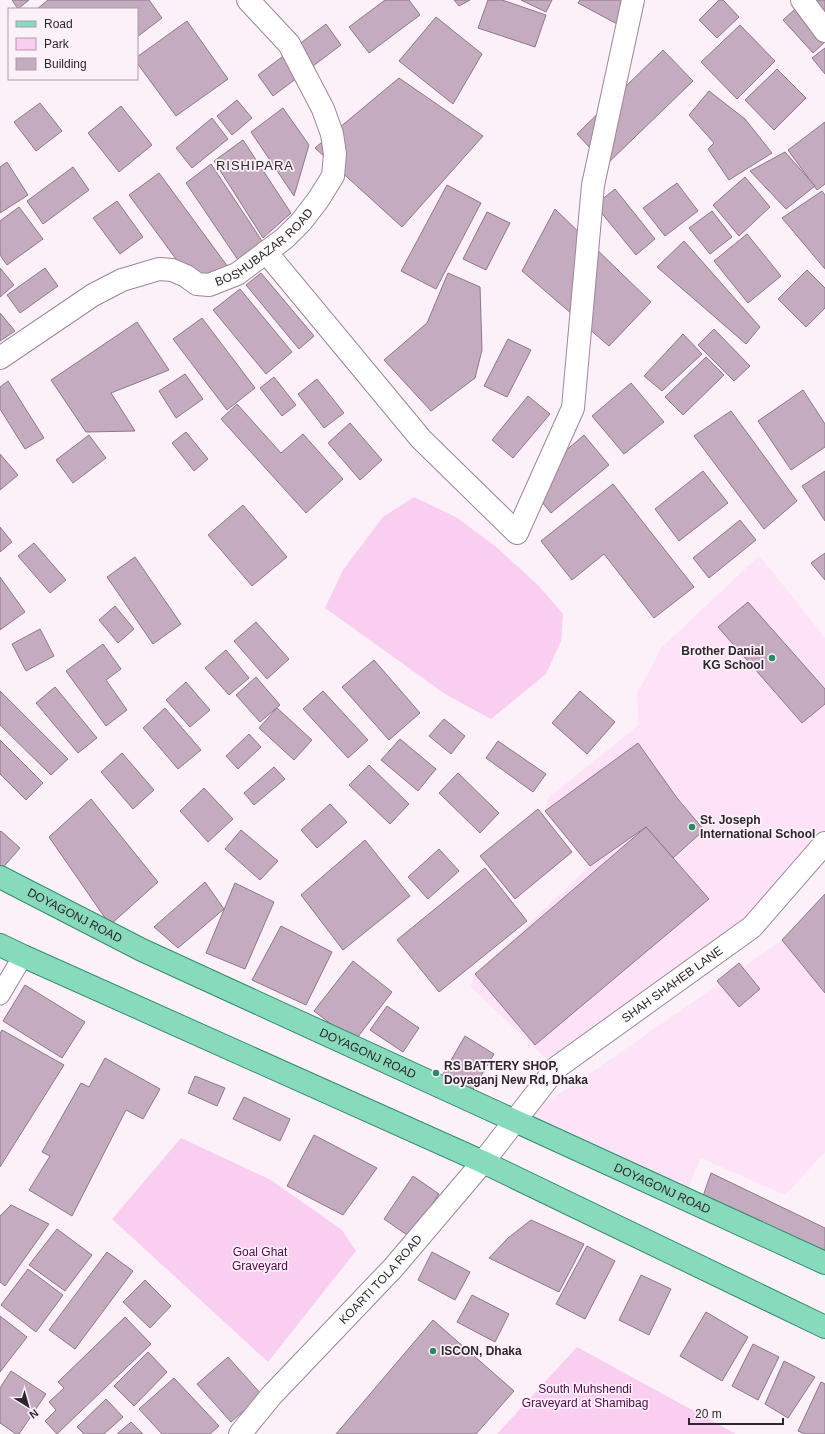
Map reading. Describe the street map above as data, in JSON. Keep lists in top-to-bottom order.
{
  "streets": {
    "main road": ["DOYAGONJ ROAD"],
    "street": ["BOSHUBAZAR ROAD", "SHAH SHAHEB LANE", "KOARTI TOLA ROAD"]
  },
  "crossings": [
    ["DOYAGONJ ROAD", "SHAH SHAHEB LANE"],
    ["DOYAGONJ ROAD", "KOARTI TOLA ROAD"],
    ["SHAH SHAHEB LANE", "KOARTI TOLA ROAD"]
  ],
  "districts": ["RISHIPARA"],
  "parks": ["Goal Ghat Graveyard", "South Muhshendi Graveyard at Shamibag"],
  "places": [
    "Brother Danial KG School",
    "St. Joseph International School",
    "RS BATTERY SHOP, Doyaganj New Rd, Dhaka",
    "ISCON, Dhaka"
  ],
  "legend": ["Road", "Park", "Building"],
  "scale_bar": "20 m",
  "north": "bottom right"
}
